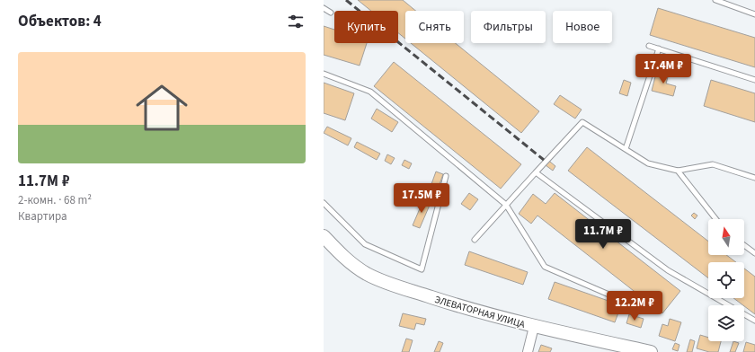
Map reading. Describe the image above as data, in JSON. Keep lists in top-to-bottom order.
{
  "streets": {
    "street": ["ЭЛЕВАТОРНАЯ УЛИЦА"]
  },
  "north": "top",
  "page": {
    "heading": "Объектов: 4",
    "chip": [
      "Купить",
      "Снять",
      "Фильтры",
      "Новое"
    ],
    "list": [
      {
        "name": "11.7M ₽",
        "note": "2-комн. · 68 m² · Квартира"
      }
    ],
    "price": [
      "17.4M ₽",
      "17.5M ₽",
      "11.7M ₽",
      "12.2M ₽"
    ]
  }
}
